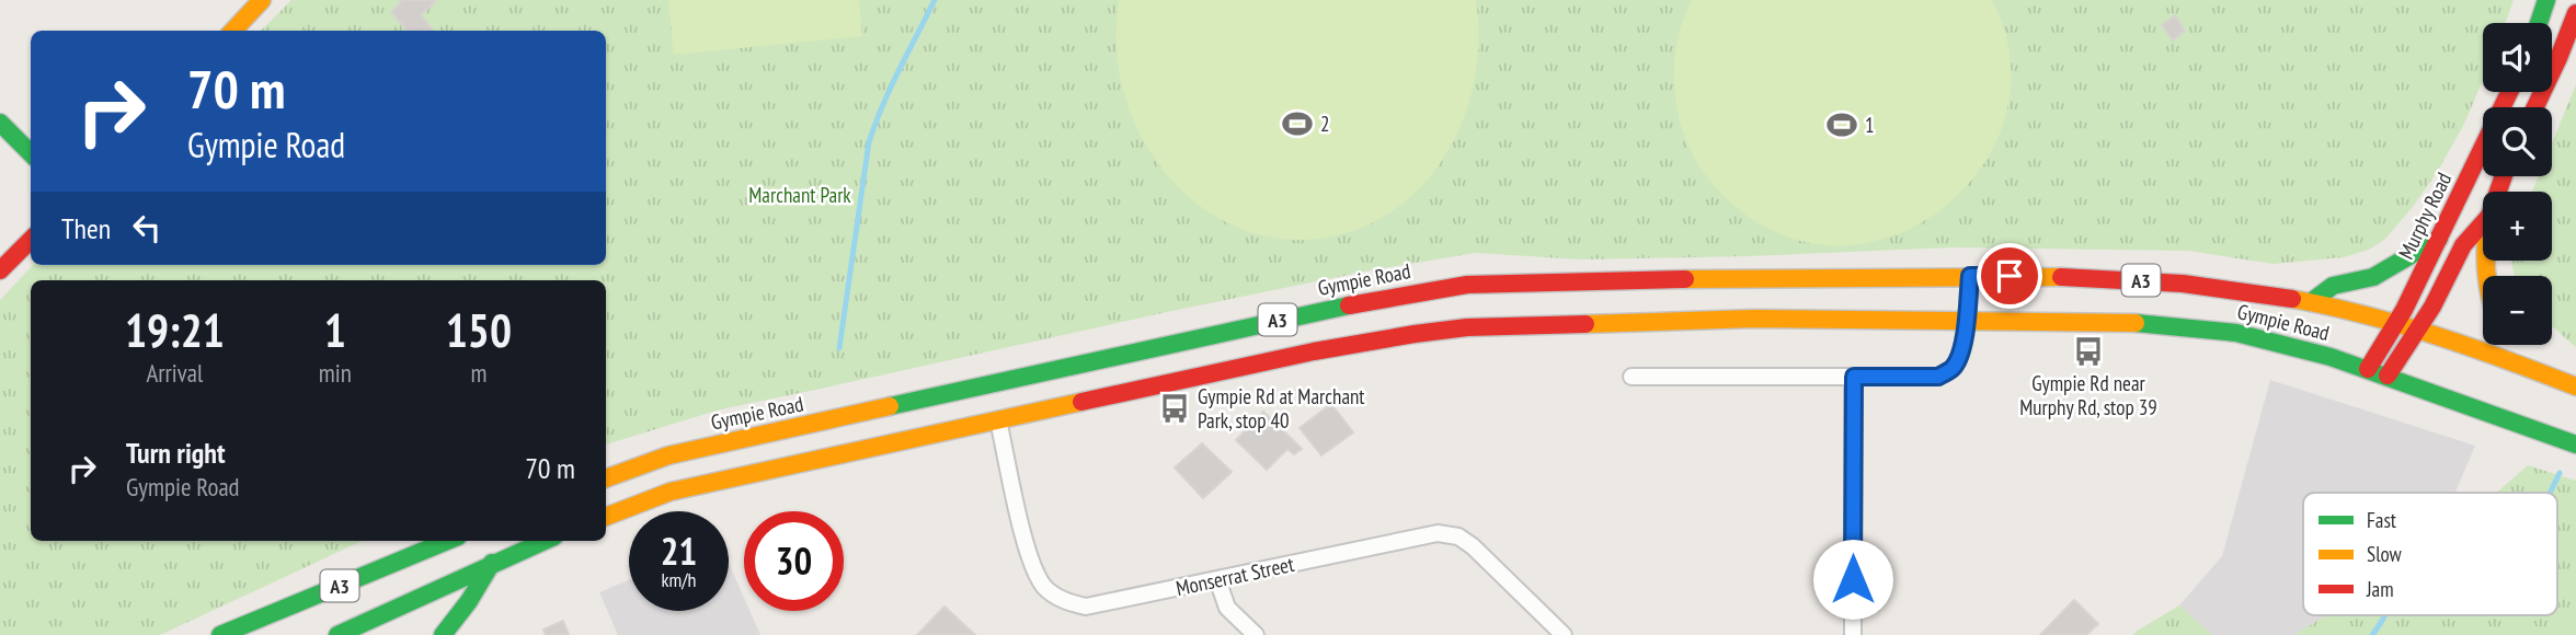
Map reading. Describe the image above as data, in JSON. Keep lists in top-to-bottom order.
{
  "streets": {
    "main road": ["Murphy Road", "Gympie Road", "A3"],
    "street": ["Monserrat Street"]
  },
  "crossings": [
    ["Murphy Road", "Gympie Road"],
    ["Gympie Road", "Monserrat Street"]
  ],
  "parks": ["Marchant Park"],
  "places": {
    "sports": ["2", "1"],
    "bus stop": ["Gympie Rd near Murphy Rd, stop 39", "Gympie Rd at Marchant Park, stop 40"]
  },
  "legend": ["Fast", "Slow", "Jam"],
  "page": {
    "map_buttons": ["+", "−"],
    "turn": ["70 m", "Gympie Road"],
    "then": "Then",
    "eta": [
      "19:21",
      "Arrival",
      "1",
      "min",
      "150",
      "m"
    ],
    "list": [
      {
        "name": "Turn right",
        "note": "Gympie Road",
        "value": "70 m"
      }
    ],
    "speed": "21 km/h",
    "limit": "30"
  }
}
